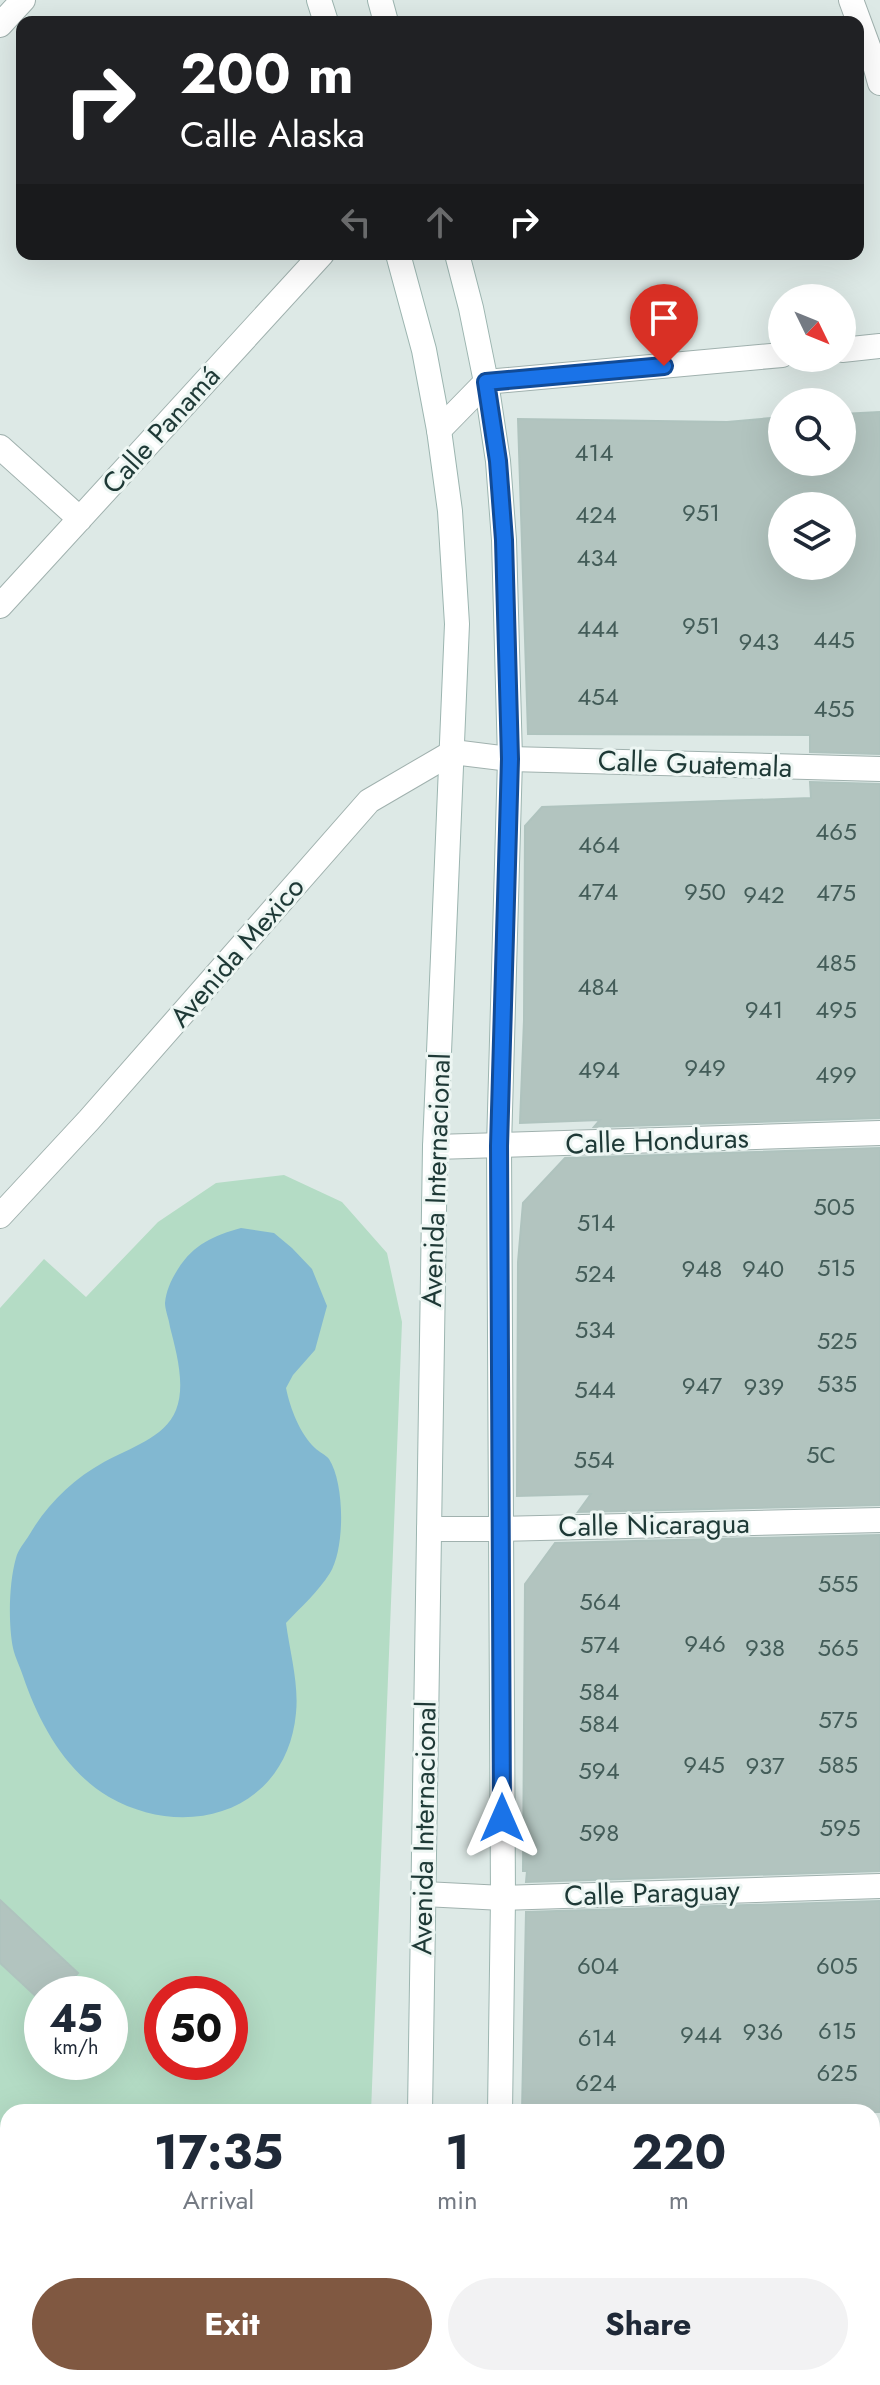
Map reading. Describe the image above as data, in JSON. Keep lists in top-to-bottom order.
{
  "streets": {
    "main road": [
      "Calle Panamá",
      "Calle Guatemala",
      "Avenida Mexico",
      "Calle Honduras",
      "Avenida Internacional",
      "Calle Nicaragua",
      "Calle Paraguay"
    ]
  },
  "crossings": [
    ["Avenida Mexico", "Avenida Internacional"],
    ["Calle Honduras", "Avenida Internacional"],
    ["Avenida Internacional", "Calle Nicaragua"],
    ["Avenida Internacional", "Calle Paraguay"]
  ],
  "house_numbers": [
    "414",
    "951",
    "424",
    "434",
    "951",
    "444",
    "445",
    "943",
    "454",
    "455",
    "465",
    "464",
    "474",
    "950",
    "475",
    "942",
    "485",
    "484",
    "941",
    "495",
    "949",
    "494",
    "499",
    "505",
    "514",
    "515",
    "948",
    "940",
    "524",
    "534",
    "525",
    "535",
    "947",
    "939",
    "544",
    "5C",
    "554",
    "555",
    "564",
    "946",
    "574",
    "938",
    "565",
    "584",
    "575",
    "584",
    "945",
    "585",
    "937",
    "594",
    "595",
    "598",
    "604",
    "605",
    "615",
    "936",
    "944",
    "614",
    "625",
    "624"
  ],
  "north": "bottom right",
  "page": {
    "turn": ["200 m", "Calle Alaska"],
    "speed": "45 km/h",
    "limit": "50",
    "eta": [
      "17:35",
      "Arrival",
      "1",
      "min",
      "220",
      "m"
    ],
    "buttons": ["Exit", "Share"]
  }
}
